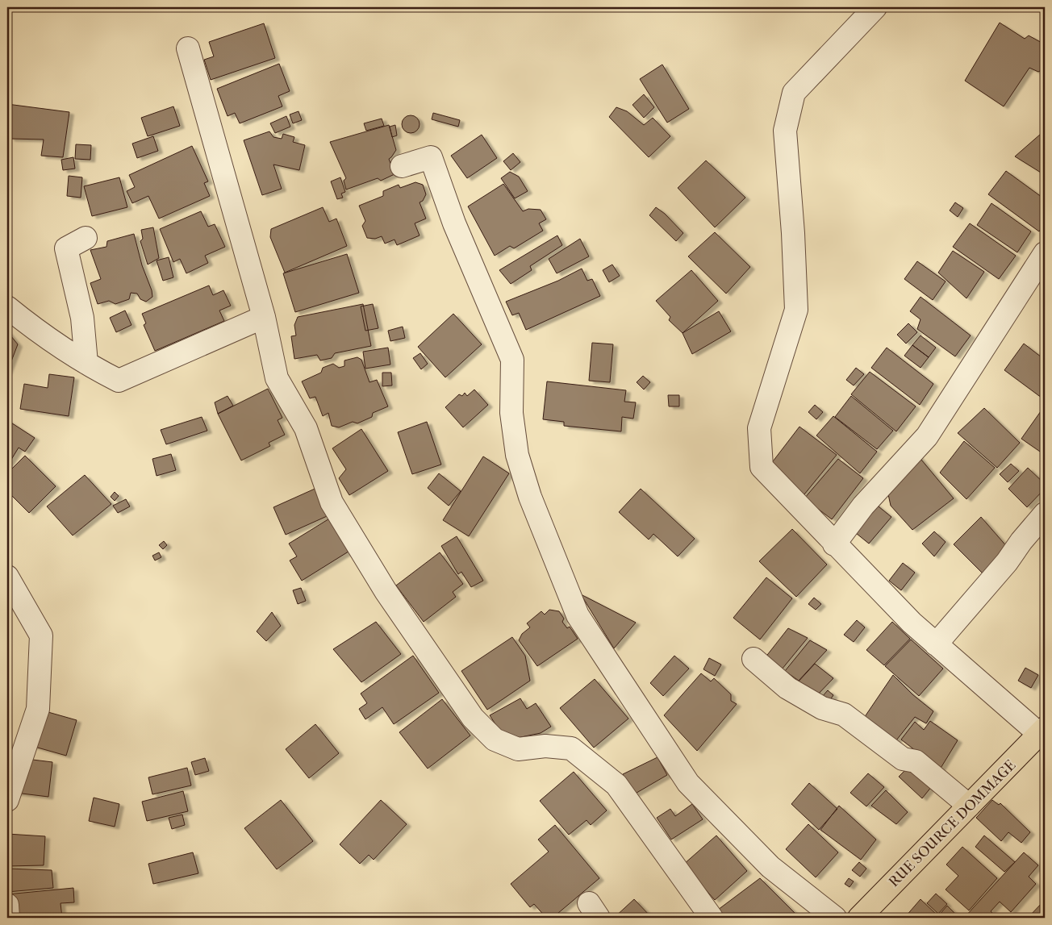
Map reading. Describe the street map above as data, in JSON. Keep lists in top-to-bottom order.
{
  "streets": {
    "main road": ["RUE SOURCE DOMMAGE"]
  }
}
